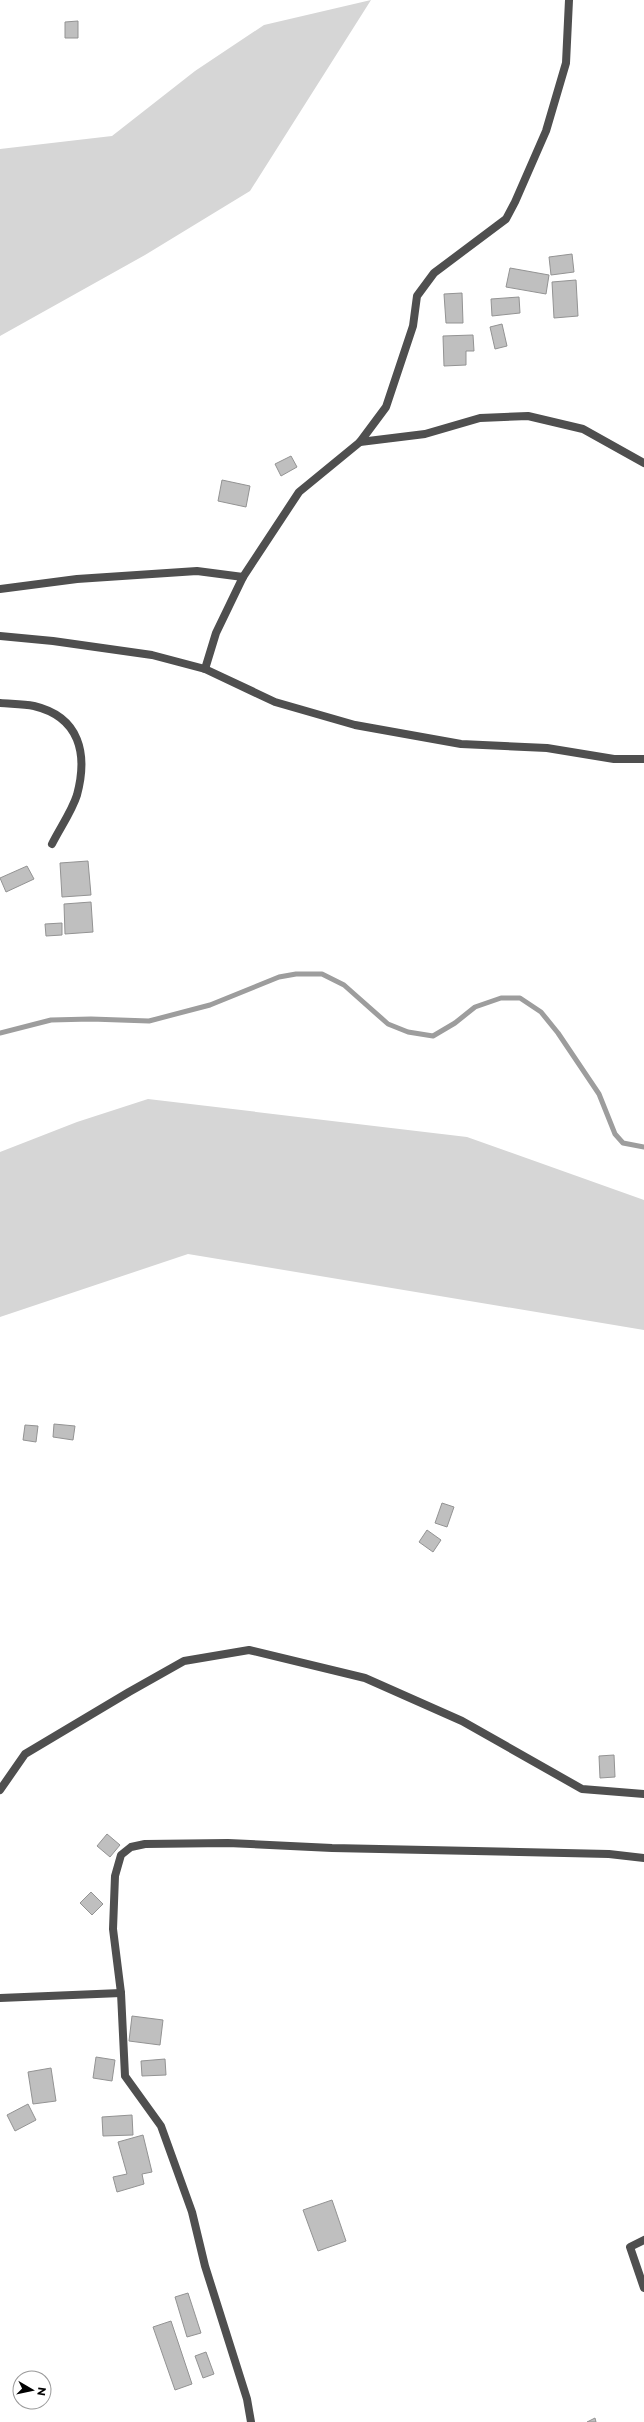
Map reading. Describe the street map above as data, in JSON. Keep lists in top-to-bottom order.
{
  "north": "right"
}
